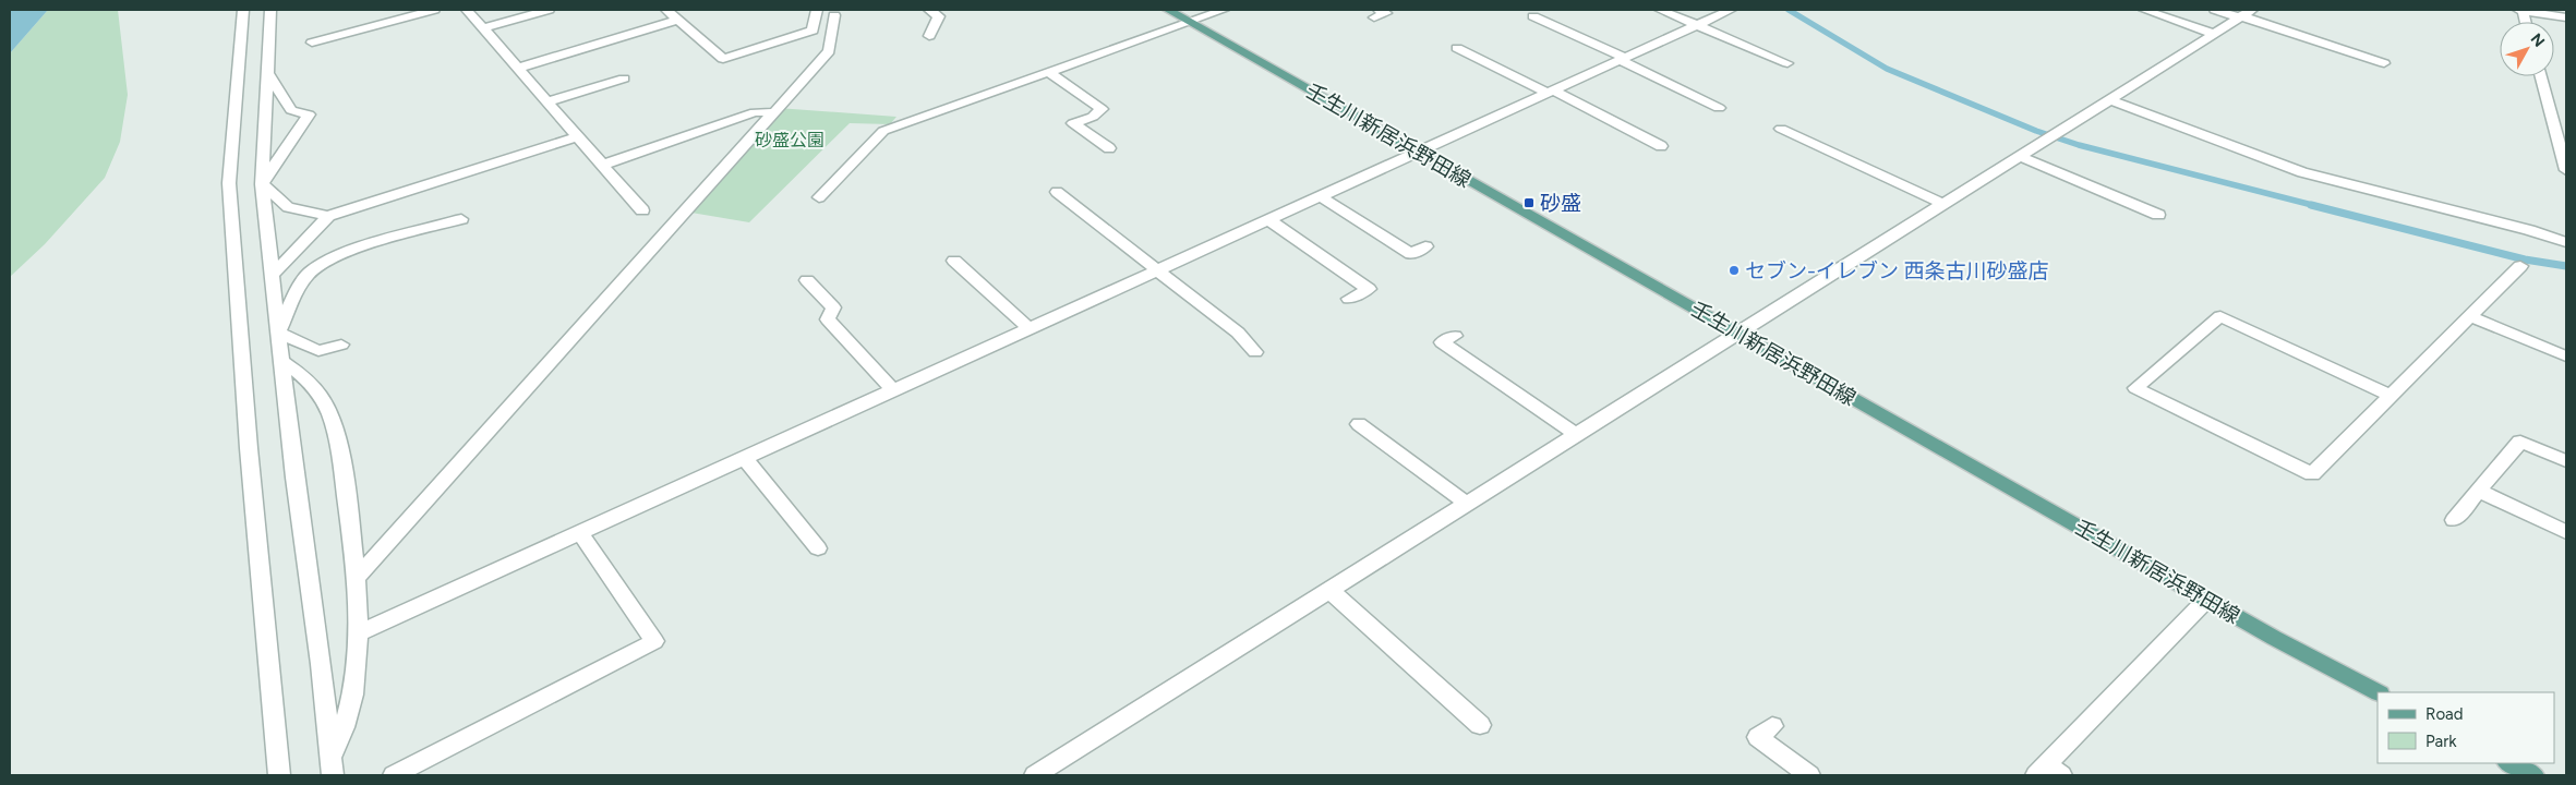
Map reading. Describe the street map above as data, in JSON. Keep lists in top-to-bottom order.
{
  "streets": {
    "main road": ["壬生川新居浜野田線"]
  },
  "parks": ["砂盛公園"],
  "places": {
    "transit": ["砂盛"],
    "other": ["セブン-イレブン 西条古川砂盛店"]
  },
  "legend": ["Road", "Park"],
  "north": "top right"
}
